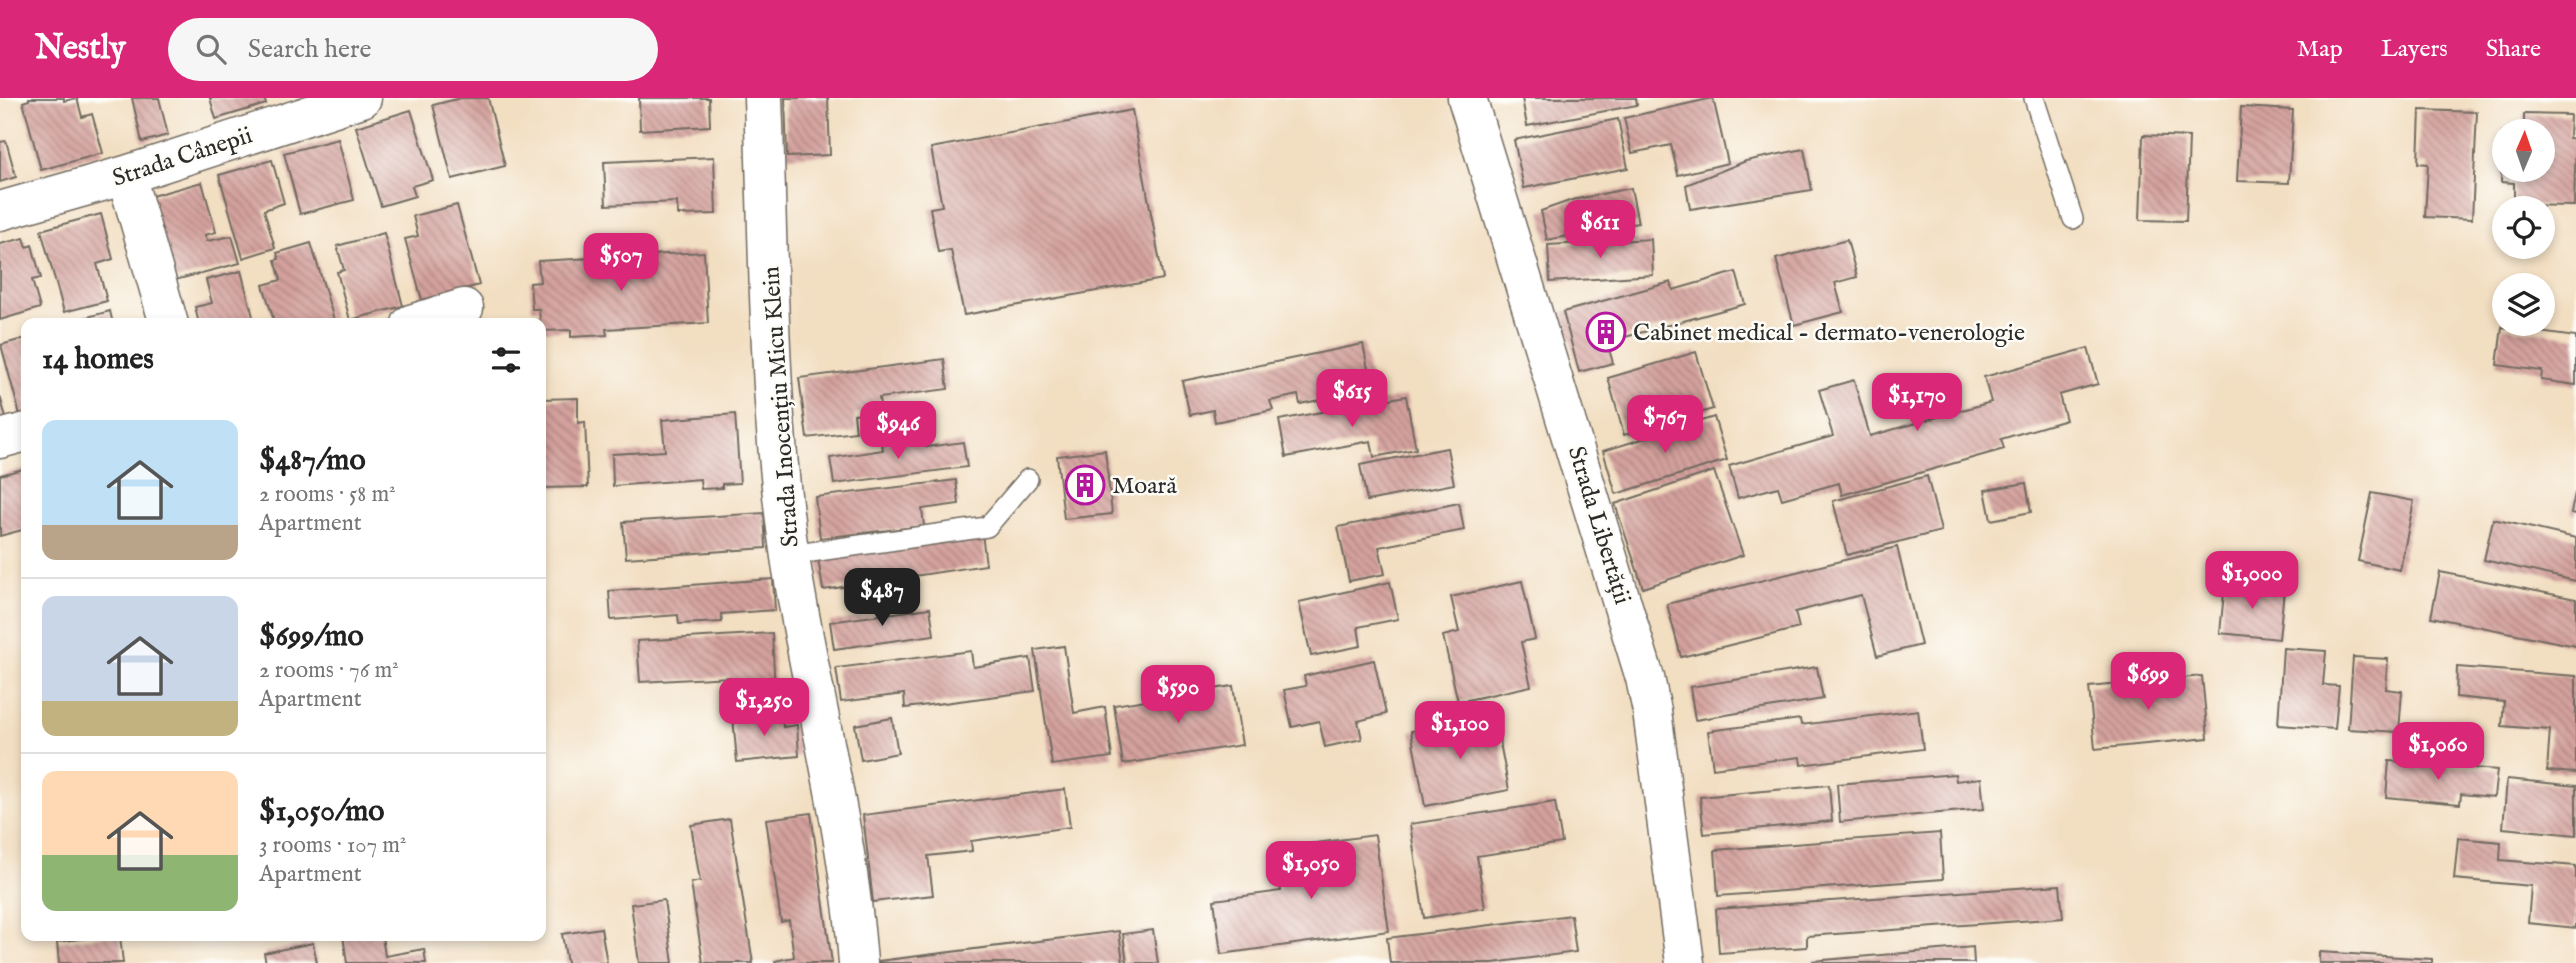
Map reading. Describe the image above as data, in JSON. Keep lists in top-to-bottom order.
{
  "streets": {
    "street": ["Strada Cânepii", "Strada Inocențiu Micu Klein", "Strada Libertății"]
  },
  "places": {
    "building": ["Cabinet medical - dermato-venerologie", "Moară"]
  },
  "north": "top",
  "page": {
    "header": "Nestly",
    "search": "Search here",
    "nav": ["Map", "Layers", "Share"],
    "price": [
      "$611",
      "$507",
      "$615",
      "$1,170",
      "$767",
      "$946",
      "$1,000",
      "$487",
      "$699",
      "$590",
      "$1,250",
      "$1,100",
      "$1,060",
      "$1,050"
    ],
    "heading": "14 homes",
    "list": [
      {
        "name": "$487/mo",
        "note": "2 rooms · 58 m² · Apartment"
      },
      {
        "name": "$699/mo",
        "note": "2 rooms · 76 m² · Apartment"
      },
      {
        "name": "$1,050/mo",
        "note": "3 rooms · 107 m² · Apartment"
      }
    ]
  }
}
